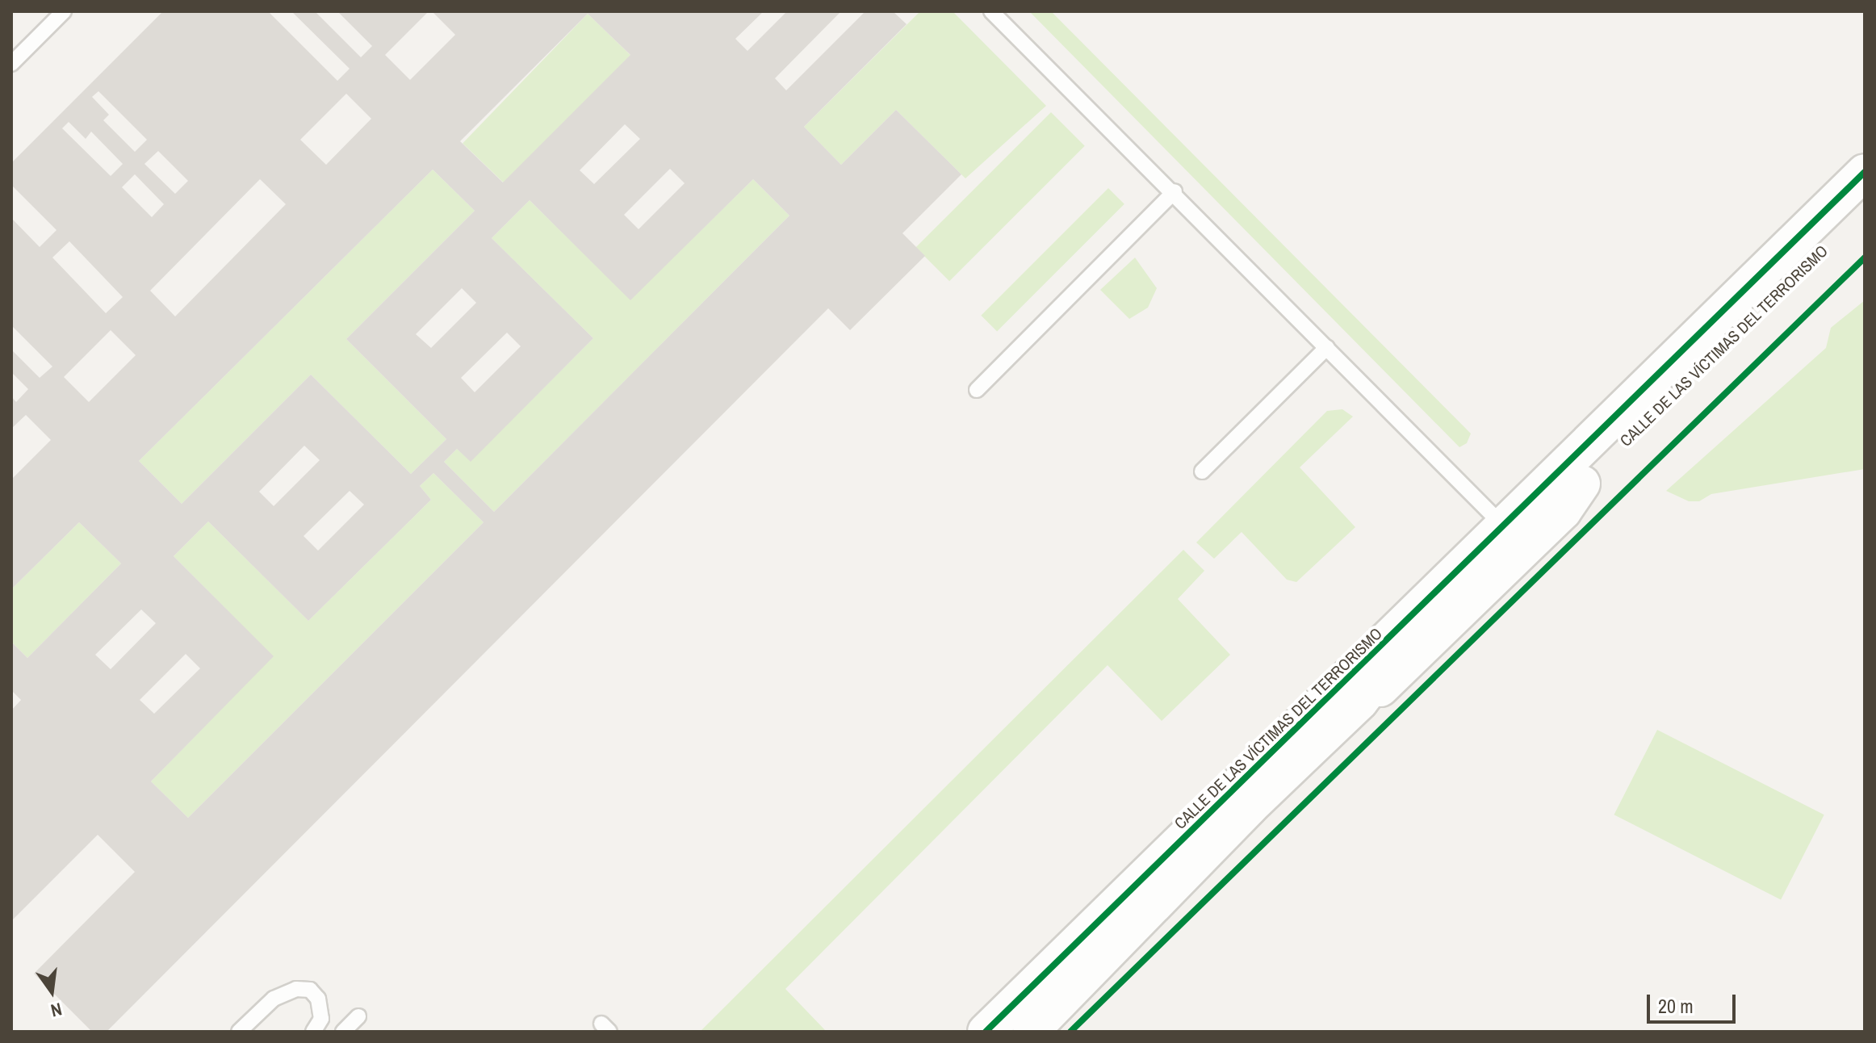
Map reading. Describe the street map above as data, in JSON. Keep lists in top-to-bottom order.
{
  "streets": {
    "street": ["CALLE DE LAS VÍCTIMAS DEL TERRORISMO"]
  },
  "scale_bar": "20 m",
  "north": "bottom"
}
